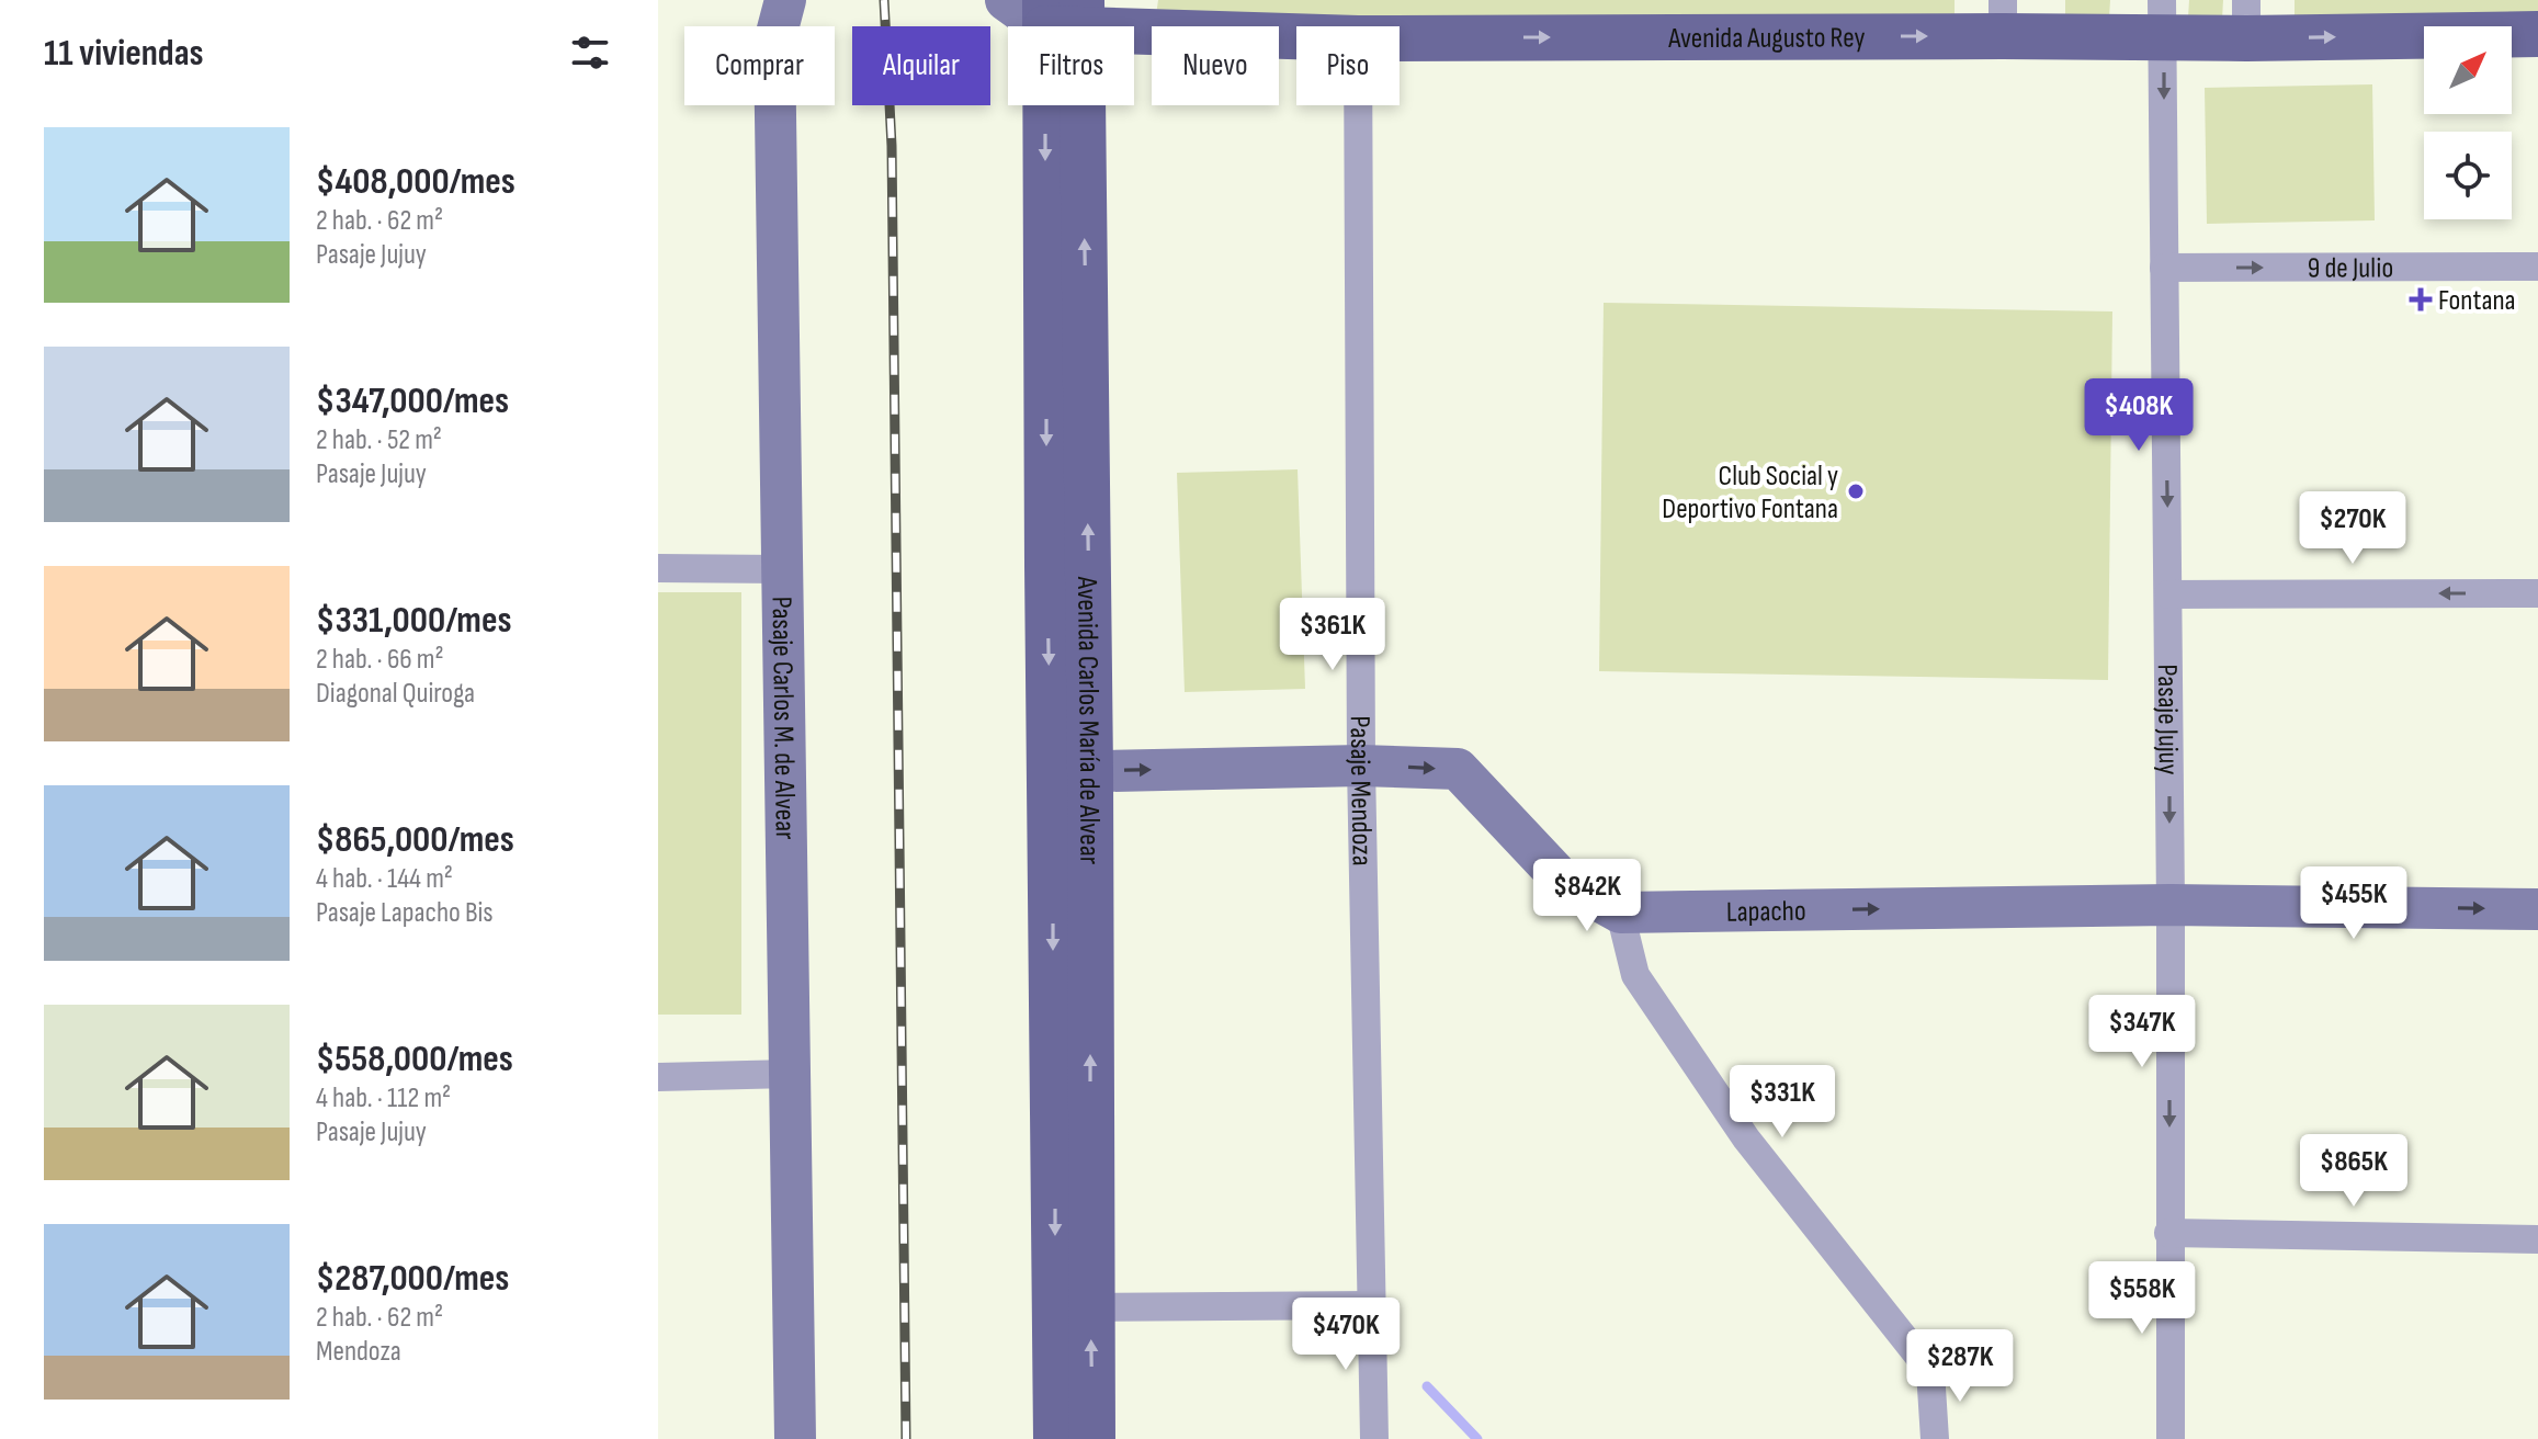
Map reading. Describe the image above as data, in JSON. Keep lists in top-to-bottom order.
{
  "streets": {
    "main road": ["Avenida Augusto Rey", "Avenida Carlos María de Alvear"],
    "street": [
      "9 de Julio",
      "Pasaje Carlos M. de Alvear",
      "Pasaje Jujuy",
      "Pasaje Mendoza",
      "Lapacho"
    ]
  },
  "crossings": [
    ["Avenida Augusto Rey", "Avenida Carlos María de Alvear"],
    ["Avenida Augusto Rey", "Pasaje Jujuy"],
    ["9 de Julio", "Pasaje Jujuy"],
    ["Avenida Carlos María de Alvear", "Lapacho"],
    ["Pasaje Jujuy", "Lapacho"],
    ["Pasaje Mendoza", "Lapacho"]
  ],
  "one_way": ["Avenida Augusto Rey", "9 de Julio", "Pasaje Jujuy"],
  "places": {
    "health": ["Fontana"],
    "other": ["Club Social y Deportivo Fontana"]
  },
  "north": "top right",
  "page": {
    "heading": "11 viviendas",
    "chip": [
      "Comprar",
      "Alquilar",
      "Filtros",
      "Nuevo",
      "Piso"
    ],
    "list": [
      {
        "name": "$408,000/mes",
        "note": "2 hab. · 62 m² · Pasaje Jujuy"
      },
      {
        "name": "$347,000/mes",
        "note": "2 hab. · 52 m² · Pasaje Jujuy"
      },
      {
        "name": "$331,000/mes",
        "note": "2 hab. · 66 m² · Diagonal Quiroga"
      },
      {
        "name": "$865,000/mes",
        "note": "4 hab. · 144 m² · Pasaje Lapacho Bis"
      },
      {
        "name": "$558,000/mes",
        "note": "4 hab. · 112 m² · Pasaje Jujuy"
      },
      {
        "name": "$287,000/mes",
        "note": "2 hab. · 62 m² · Mendoza"
      }
    ],
    "price": [
      "$408K",
      "$270K",
      "$361K",
      "$842K",
      "$455K",
      "$347K",
      "$331K",
      "$865K",
      "$558K",
      "$470K",
      "$287K"
    ]
  }
}
